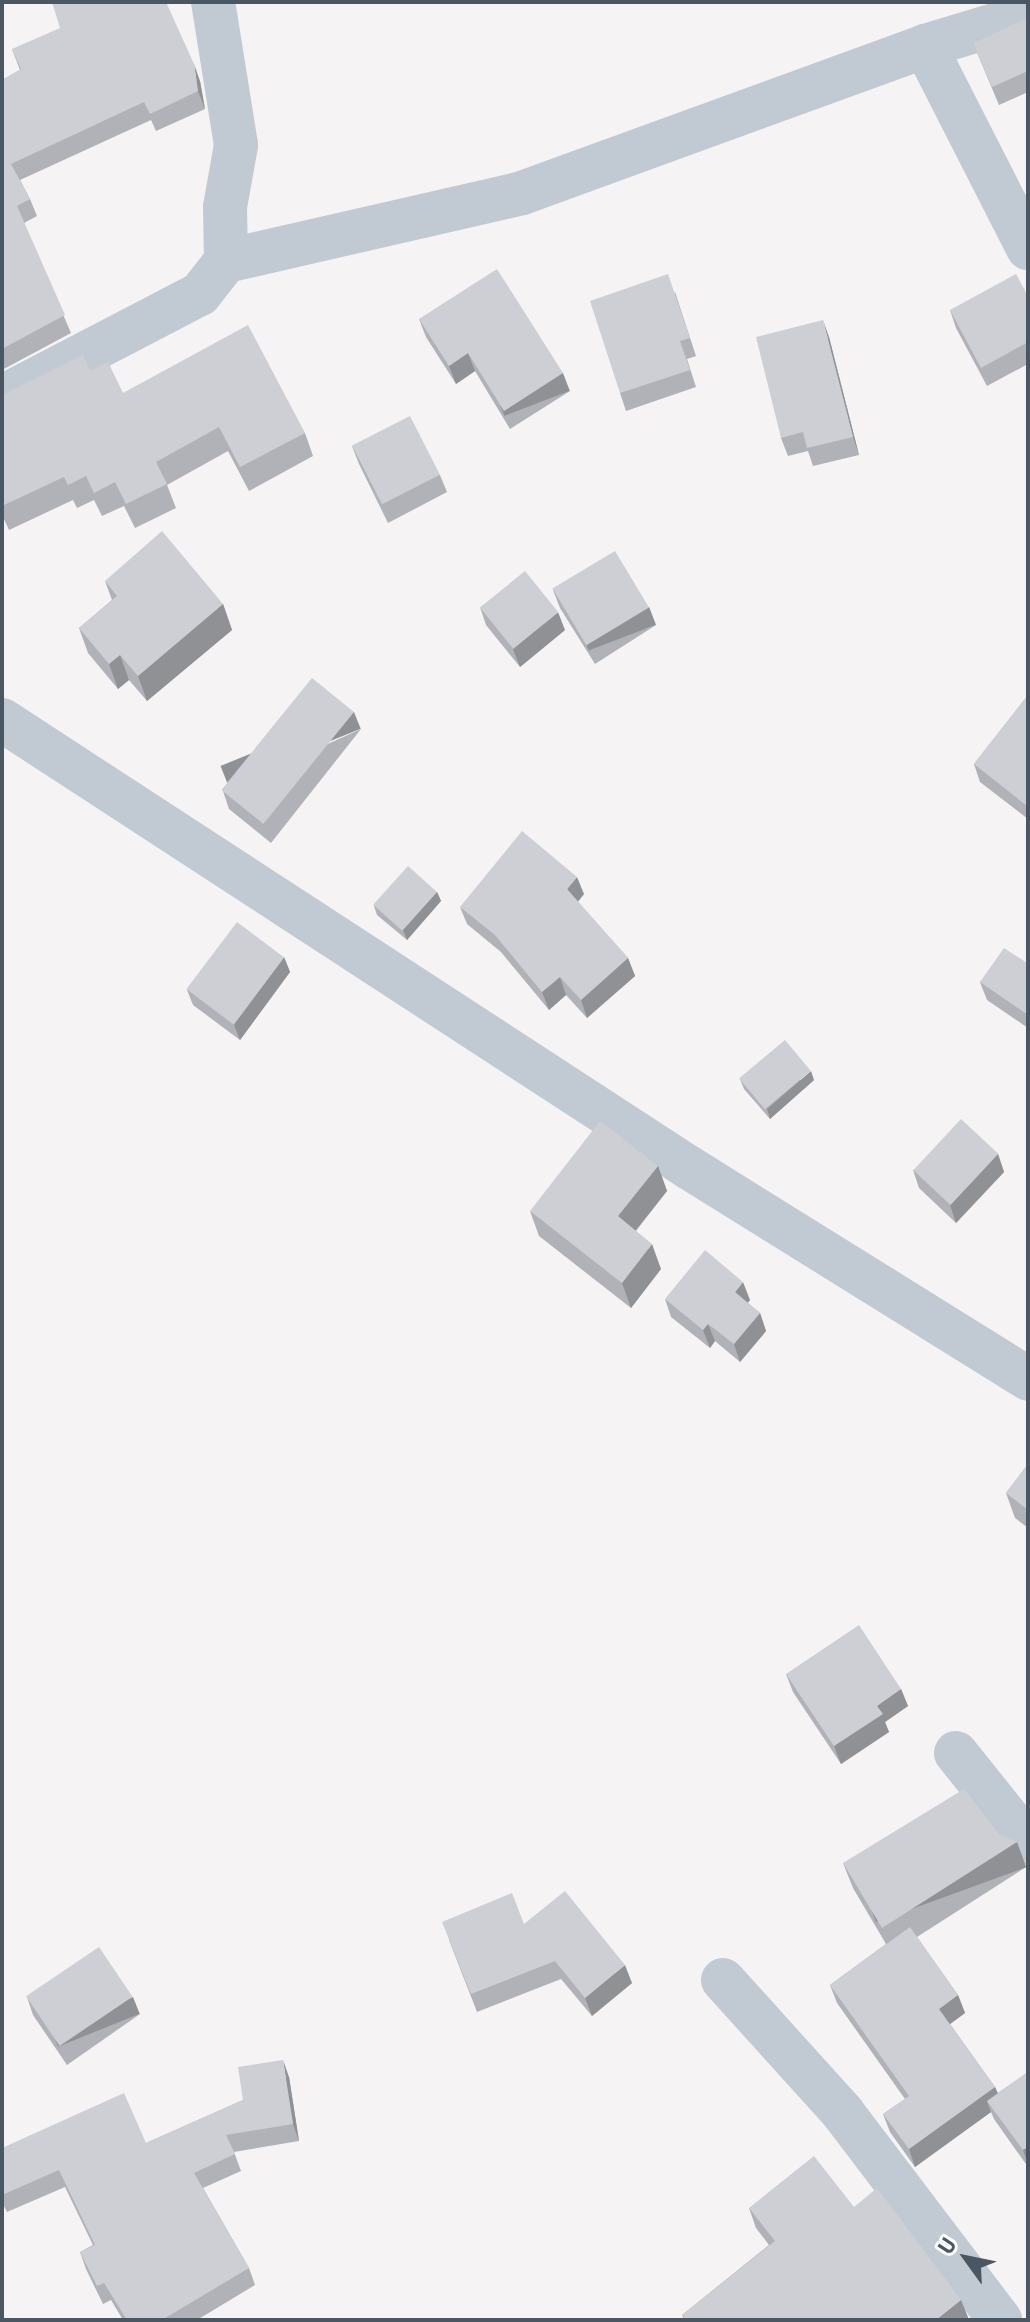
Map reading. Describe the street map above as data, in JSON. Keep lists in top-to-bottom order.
{
  "north": "top left"
}
